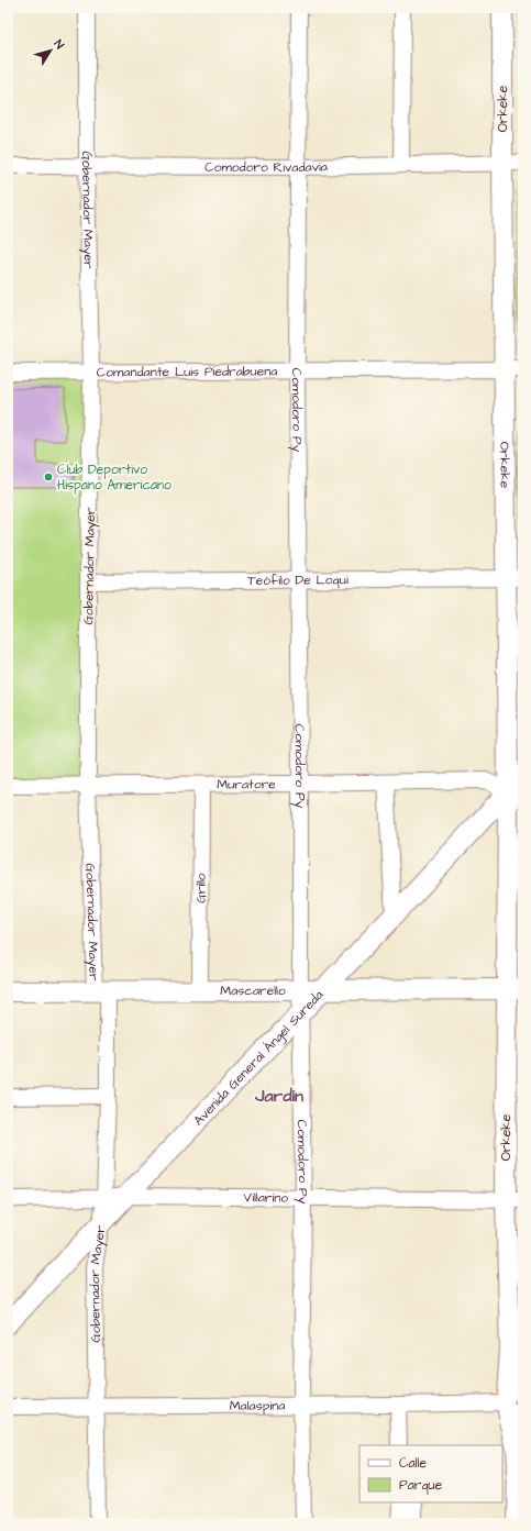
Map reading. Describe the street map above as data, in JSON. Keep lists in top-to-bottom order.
{
  "streets": {
    "main road": ["Orkeke", "Mascarello", "Avenida General Ángel Sureda"],
    "street": [
      "Comodoro Rivadavia",
      "Gobernador Mayer",
      "Comandante Luis Piedrabuena",
      "Comodoro Py",
      "Teófilo De Loqui",
      "Muratore",
      "Grillo",
      "Villarino",
      "Malaspina"
    ]
  },
  "crossings": [
    ["Orkeke", "Comodoro Rivadavia"],
    ["Orkeke", "Comandante Luis Piedrabuena"],
    ["Orkeke", "Teófilo De Loqui"],
    ["Orkeke", "Muratore"],
    ["Orkeke", "Mascarello"],
    ["Orkeke", "Avenida General Ángel Sureda"],
    ["Orkeke", "Villarino"],
    ["Orkeke", "Malaspina"],
    ["Comodoro Rivadavia", "Gobernador Mayer"],
    ["Comodoro Rivadavia", "Comodoro Py"],
    ["Gobernador Mayer", "Comandante Luis Piedrabuena"],
    ["Gobernador Mayer", "Teófilo De Loqui"],
    ["Gobernador Mayer", "Muratore"],
    ["Gobernador Mayer", "Mascarello"],
    ["Gobernador Mayer", "Avenida General Ángel Sureda"],
    ["Gobernador Mayer", "Villarino"],
    ["Gobernador Mayer", "Malaspina"],
    ["Comandante Luis Piedrabuena", "Comodoro Py"],
    ["Comodoro Py", "Teófilo De Loqui"],
    ["Comodoro Py", "Muratore"],
    ["Comodoro Py", "Mascarello"],
    ["Comodoro Py", "Avenida General Ángel Sureda"],
    ["Comodoro Py", "Villarino"],
    ["Comodoro Py", "Malaspina"],
    ["Muratore", "Grillo"],
    ["Muratore", "Avenida General Ángel Sureda"],
    ["Grillo", "Mascarello"],
    ["Mascarello", "Avenida General Ángel Sureda"],
    ["Avenida General Ángel Sureda", "Villarino"]
  ],
  "districts": ["Jardín"],
  "places": ["Club Deportivo Hispano Americano"],
  "legend": ["Calle", "Parque"],
  "north": "top right"
}
